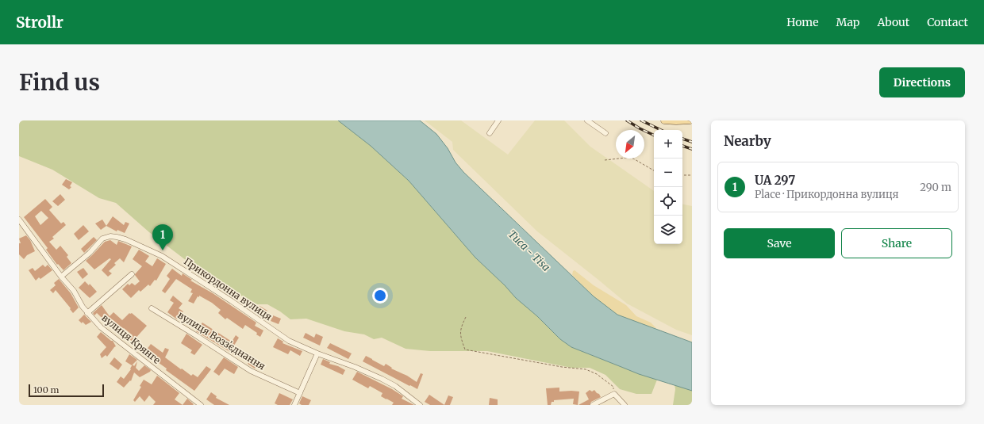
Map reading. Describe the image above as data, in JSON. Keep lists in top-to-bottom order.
{
  "streets": {
    "street": ["Прикордонна вулиця", "вулиця Крянге", "вулиця Воззʼєднання"]
  },
  "crossings": [
    ["Прикордонна вулиця", "вулиця Крянге"]
  ],
  "water": ["Тиса - Tisa"],
  "scale_bar": "100 m",
  "north": "bottom left",
  "page": {
    "header": "Strollr",
    "nav": [
      "Home",
      "Map",
      "About",
      "Contact"
    ],
    "buttons": [
      "Directions",
      ["Save", "Share"]
    ],
    "title": "Find us",
    "heading": "Nearby",
    "map_buttons": ["+", "−"],
    "list": [
      {
        "mark": "1",
        "name": "UA 297",
        "note": "Place · Прикордонна вулиця",
        "value": "290 m"
      }
    ],
    "pins": "1",
    "scale": "100 m"
  }
}
